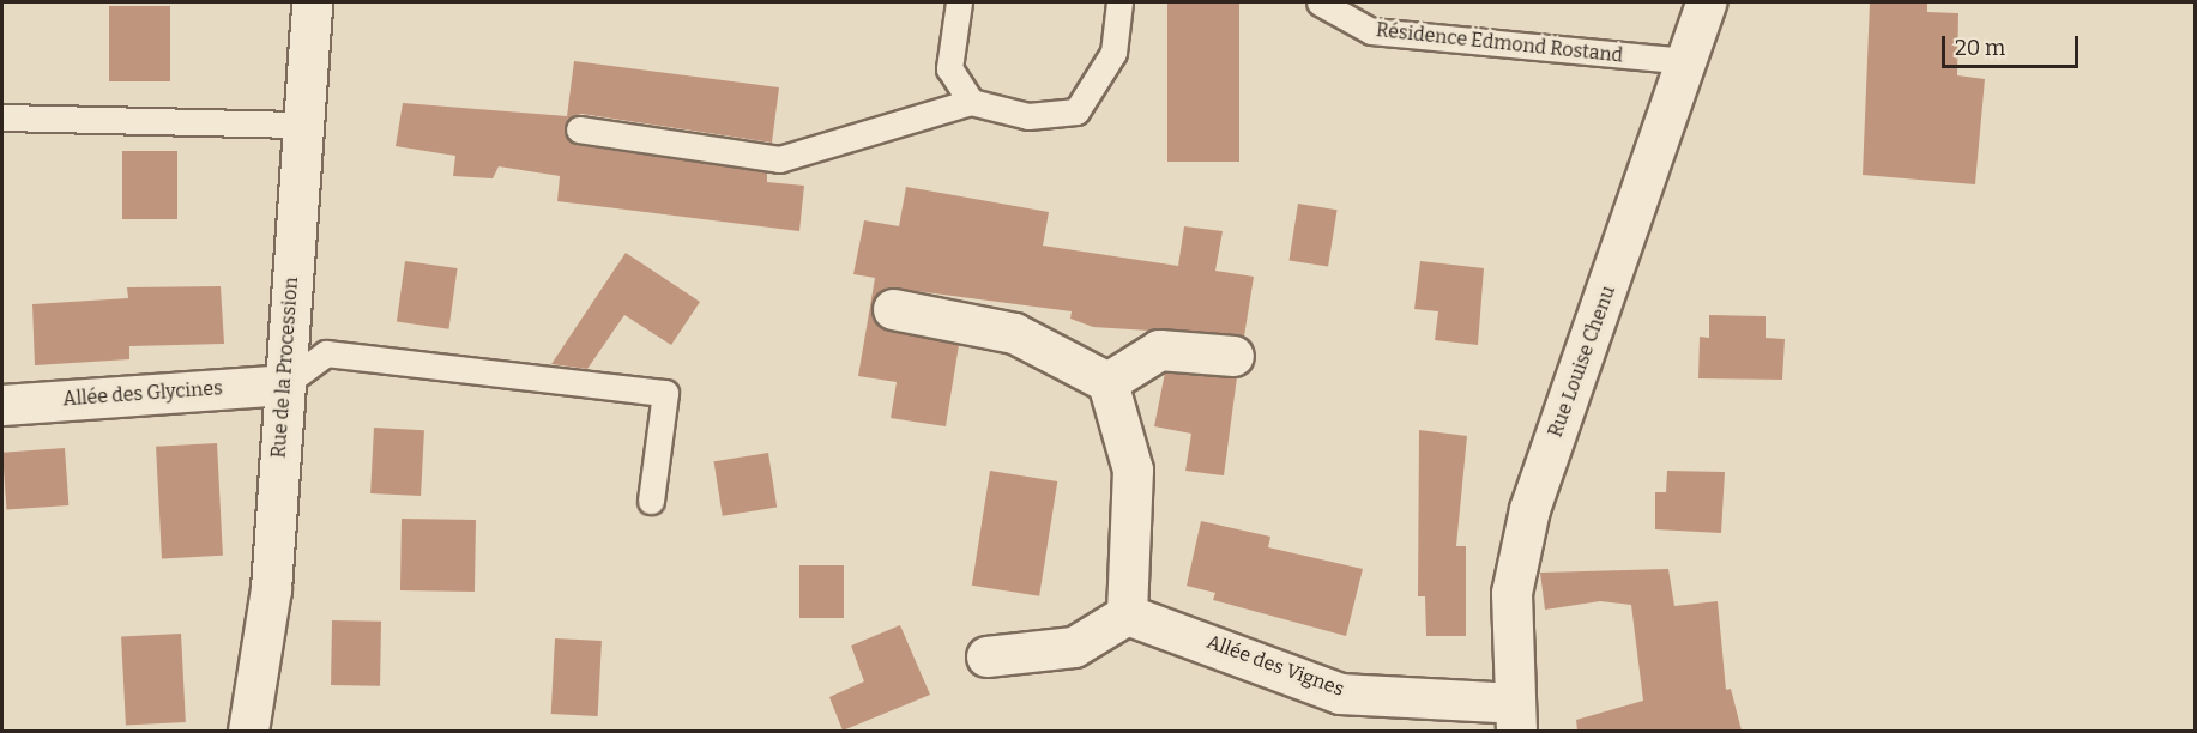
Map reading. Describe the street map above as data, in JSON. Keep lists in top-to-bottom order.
{
  "streets": {
    "street": [
      "Rue Louise Chenu",
      "Rue de la Procession",
      "Allée des Glycines",
      "Allée des Vignes"
    ],
    "lane": ["Résidence Edmond Rostand"]
  },
  "crossings": [
    ["Résidence Edmond Rostand", "Rue Louise Chenu"],
    ["Rue Louise Chenu", "Allée des Vignes"],
    ["Rue de la Procession", "Allée des Glycines"]
  ],
  "scale_bar": "20 m"
}
